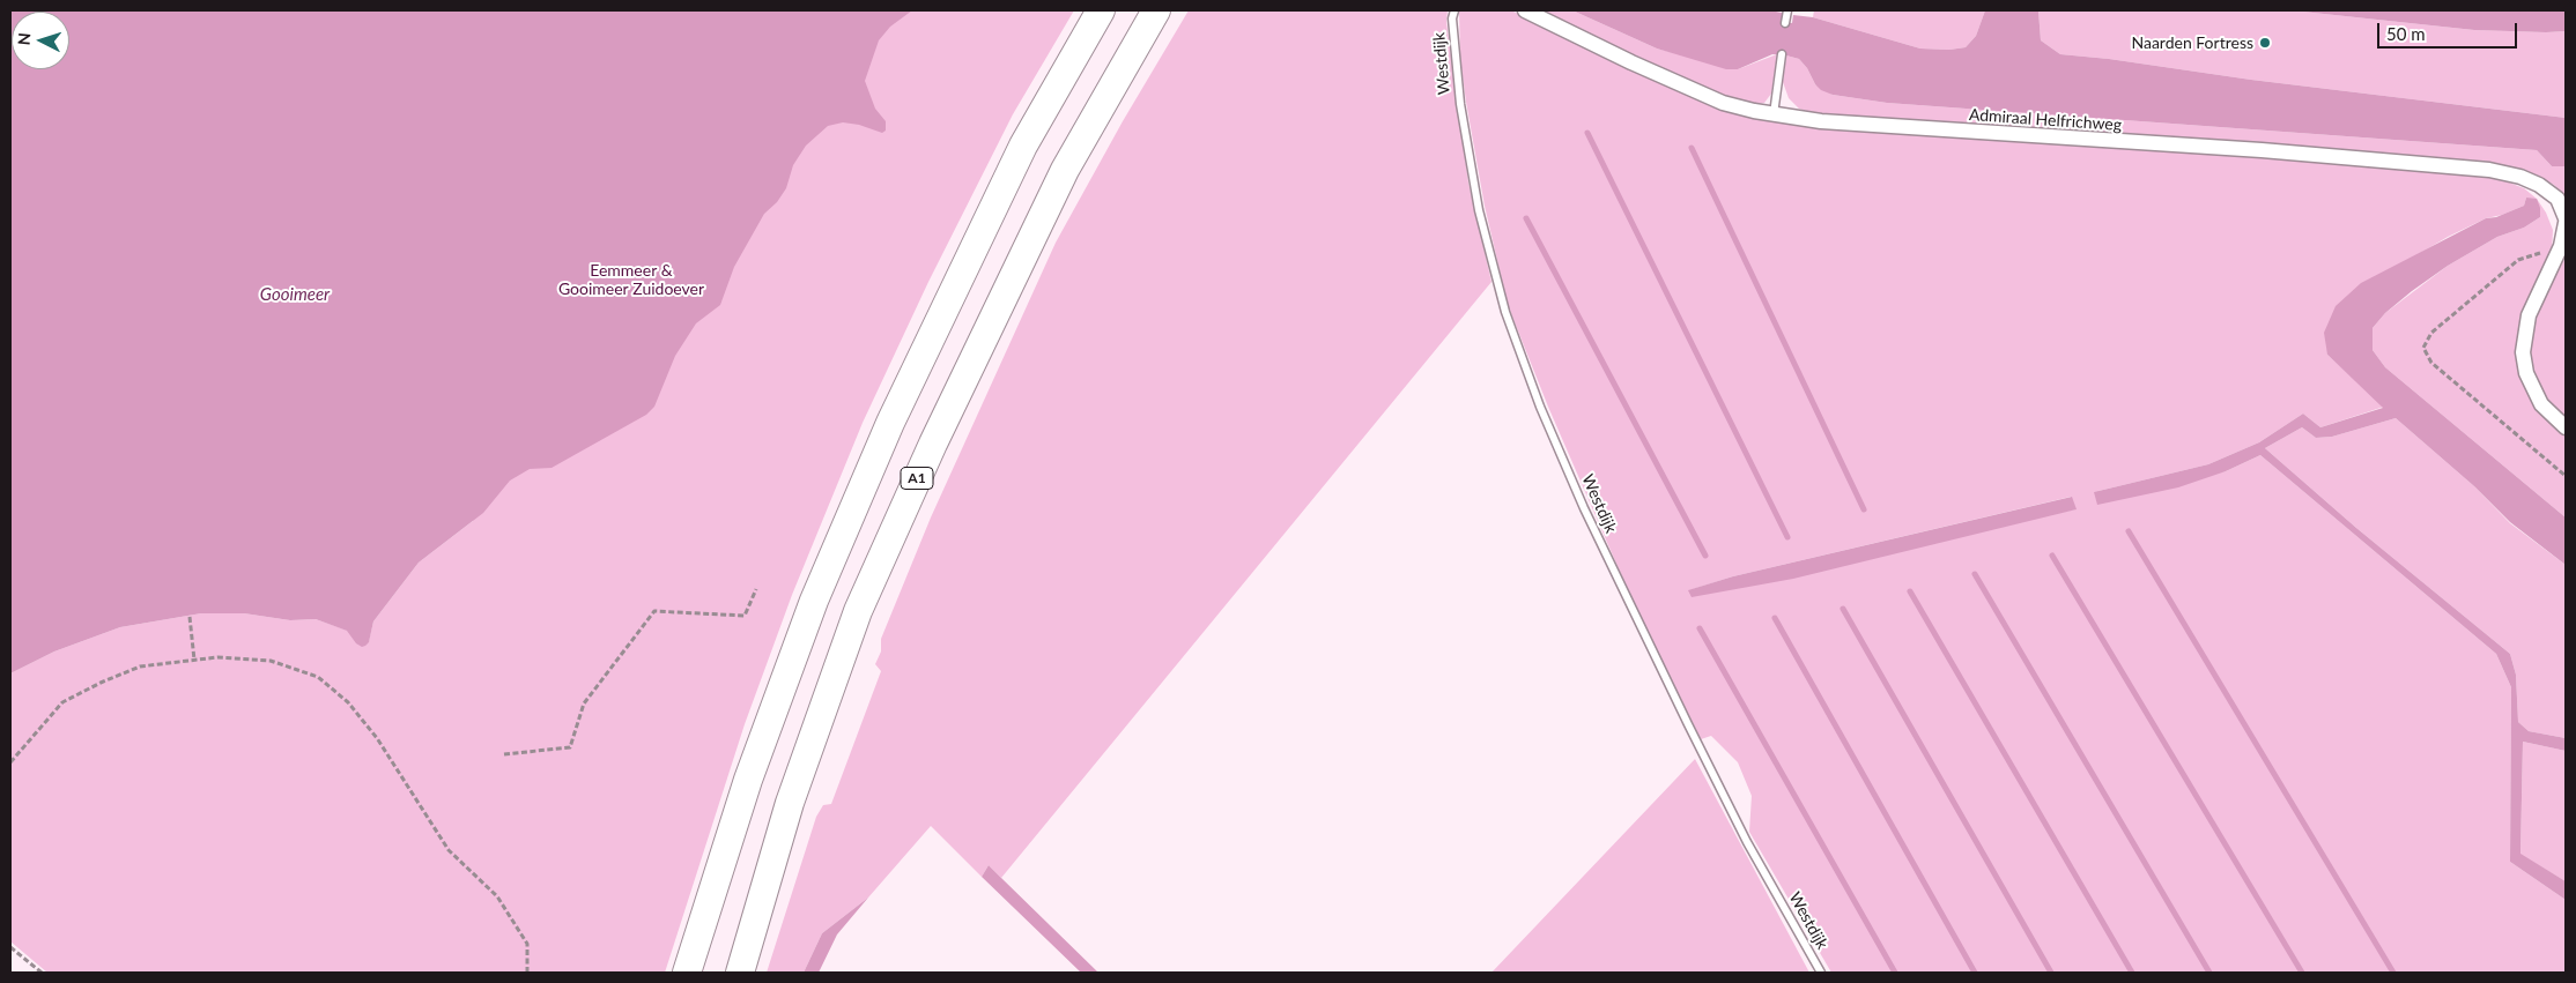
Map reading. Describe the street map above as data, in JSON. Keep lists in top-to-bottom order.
{
  "streets": {
    "highway": ["A1"],
    "street": ["Admiraal Helfrichweg"],
    "lane": ["Westdijk"]
  },
  "water": ["Gooimeer"],
  "parks": ["Eemmeer & Gooimeer Zuidoever"],
  "places": ["Naarden Fortress"],
  "scale_bar": "50 m",
  "north": "left"
}
